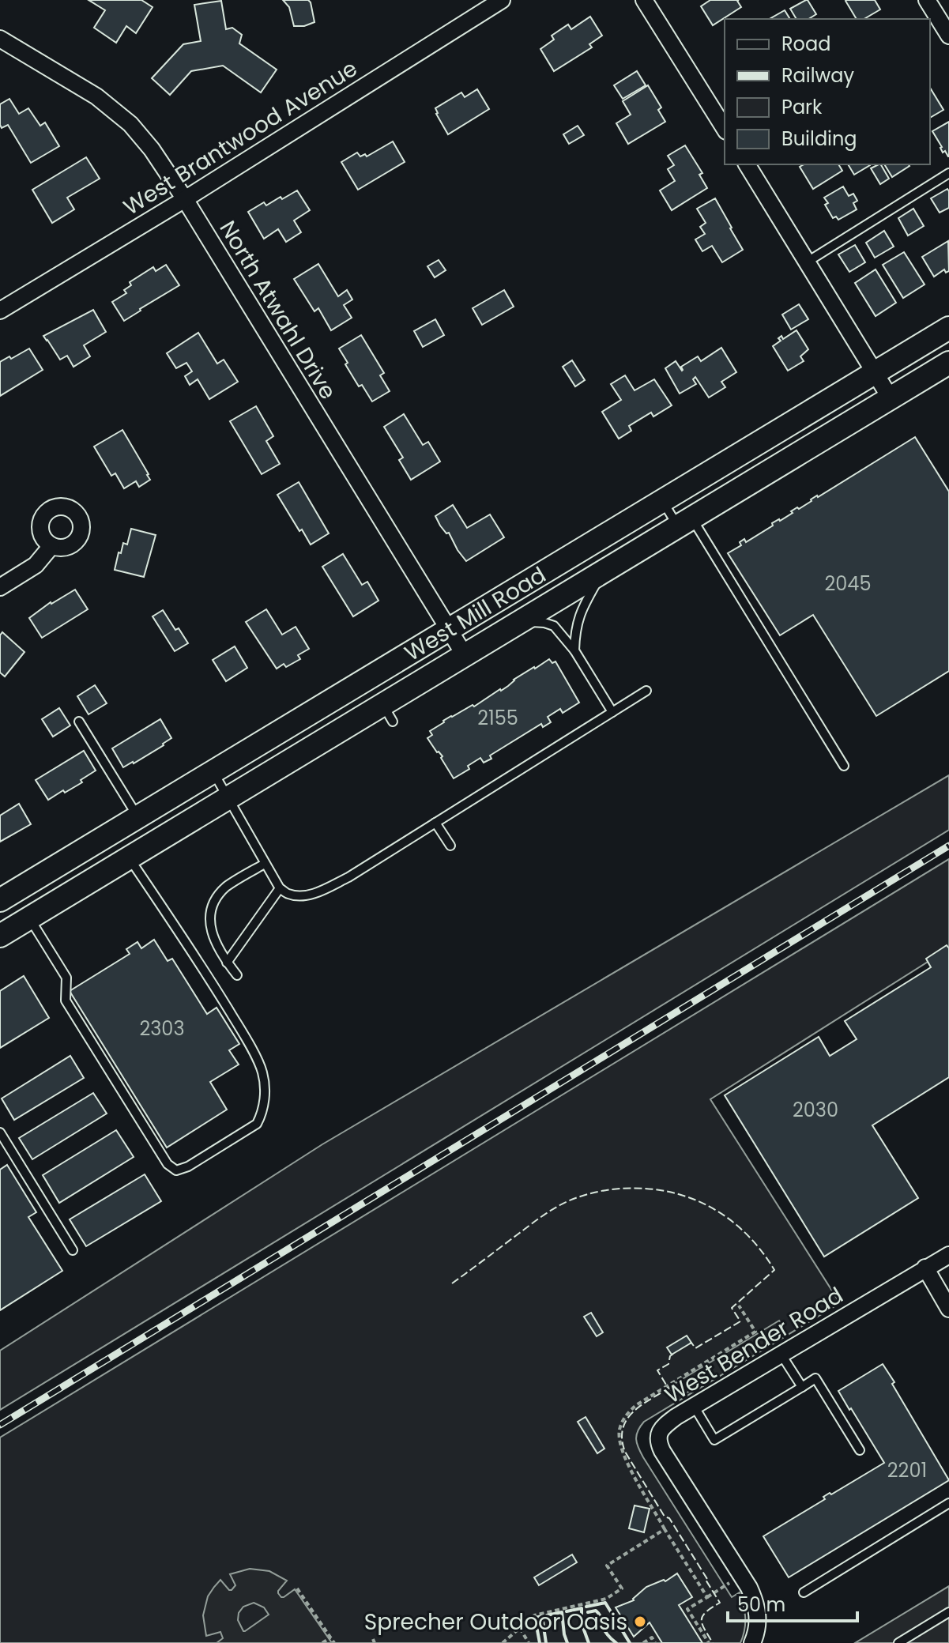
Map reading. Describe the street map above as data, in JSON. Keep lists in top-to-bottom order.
{
  "streets": {
    "main road": ["West Mill Road"],
    "street": ["West Brantwood Avenue", "North Atwahl Drive", "West Bender Road"]
  },
  "crossings": [
    ["West Brantwood Avenue", "North Atwahl Drive"],
    ["North Atwahl Drive", "West Mill Road"]
  ],
  "places": ["Sprecher Outdoor Oasis"],
  "house_numbers": [
    "2045",
    "2155",
    "2303",
    "2030",
    "2201"
  ],
  "legend": [
    "Road",
    "Railway",
    "Park",
    "Building"
  ],
  "scale_bar": "50 m"
}
